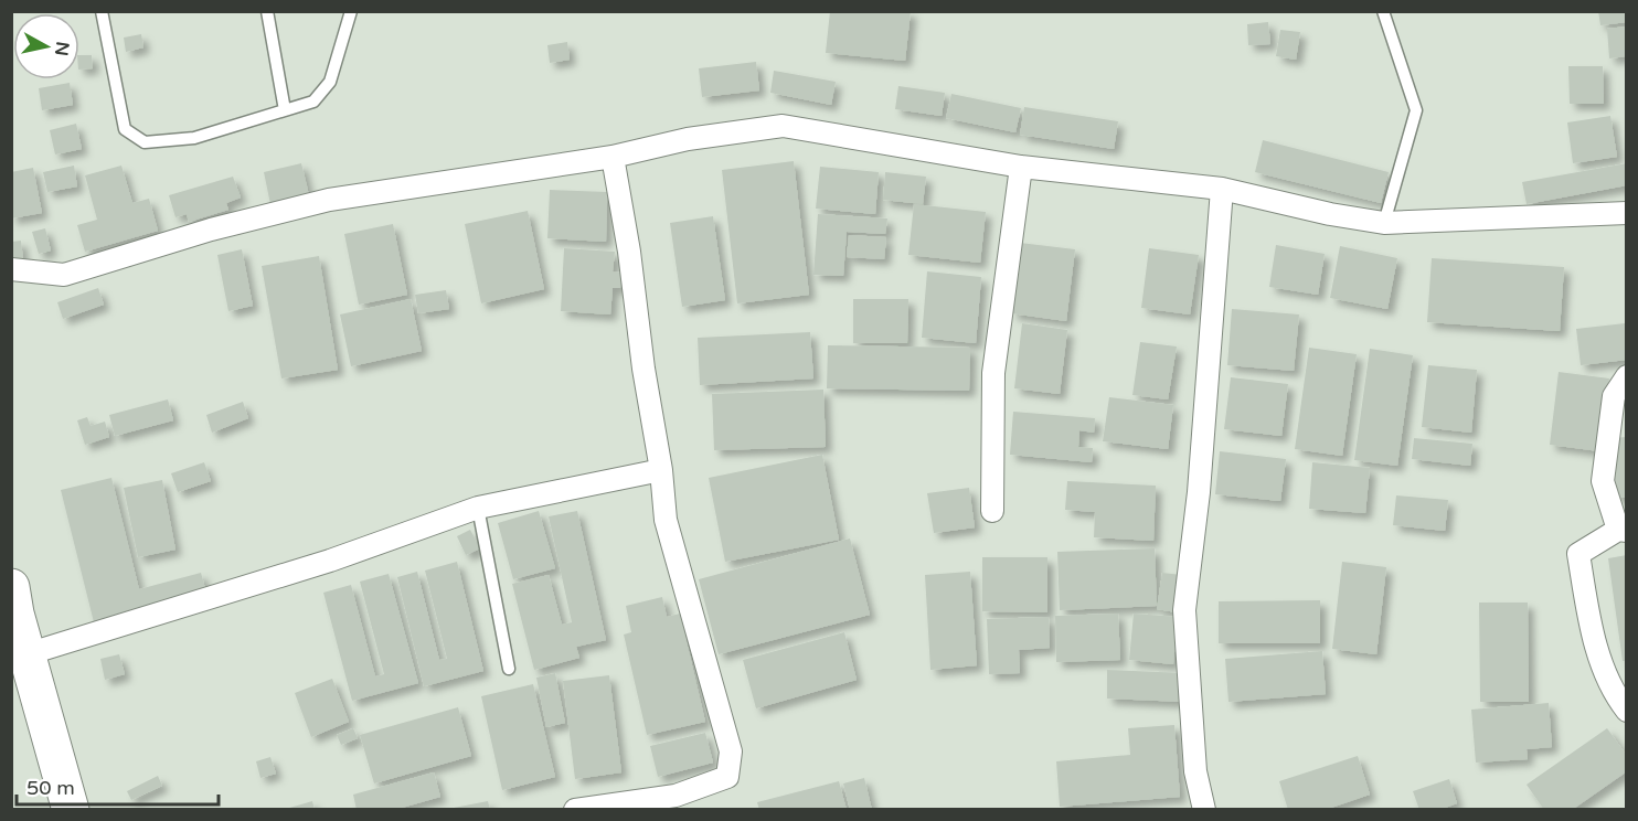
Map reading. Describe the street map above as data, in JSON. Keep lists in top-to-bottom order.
{
  "scale_bar": "50 m",
  "north": "right"
}
